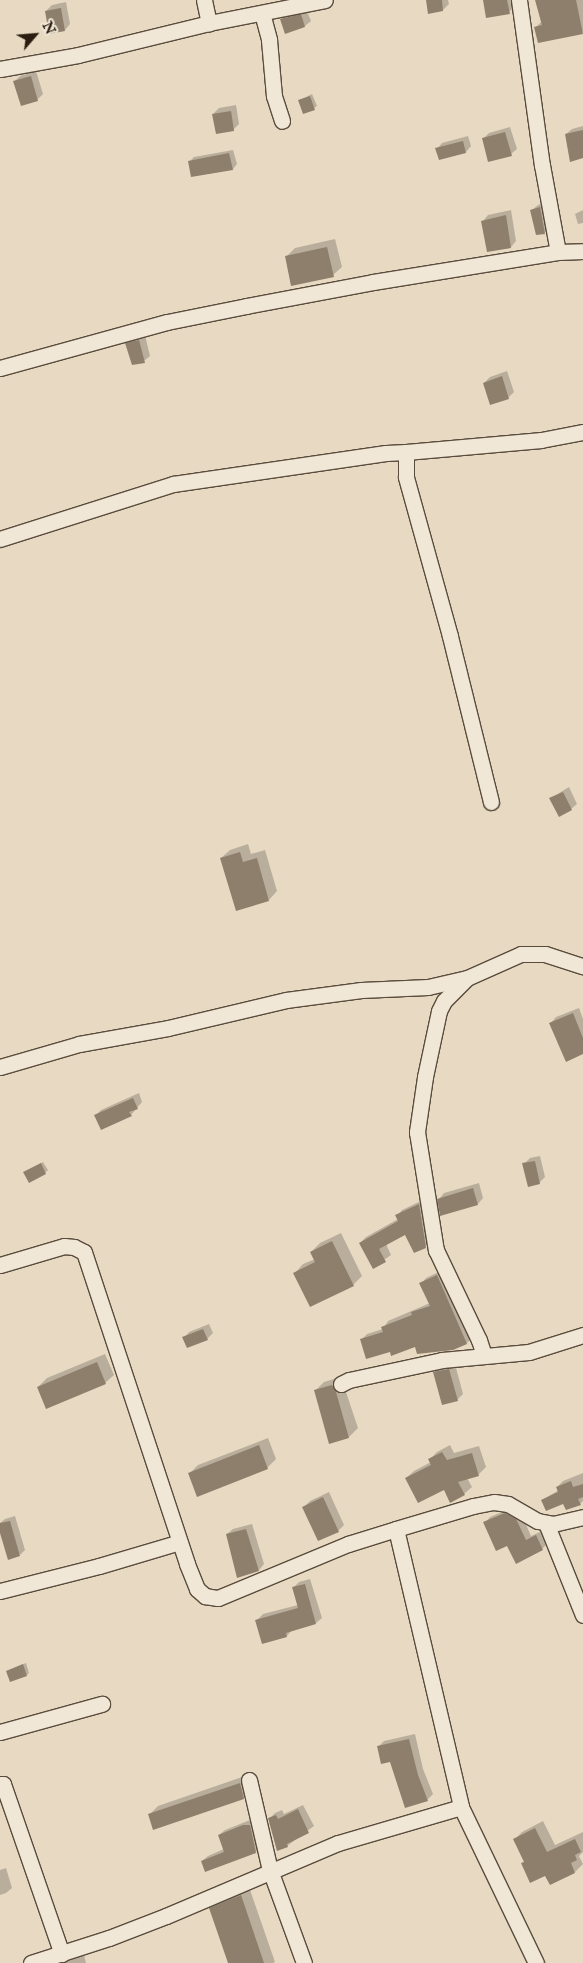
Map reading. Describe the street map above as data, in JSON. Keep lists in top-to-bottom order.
{
  "north": "top right"
}
